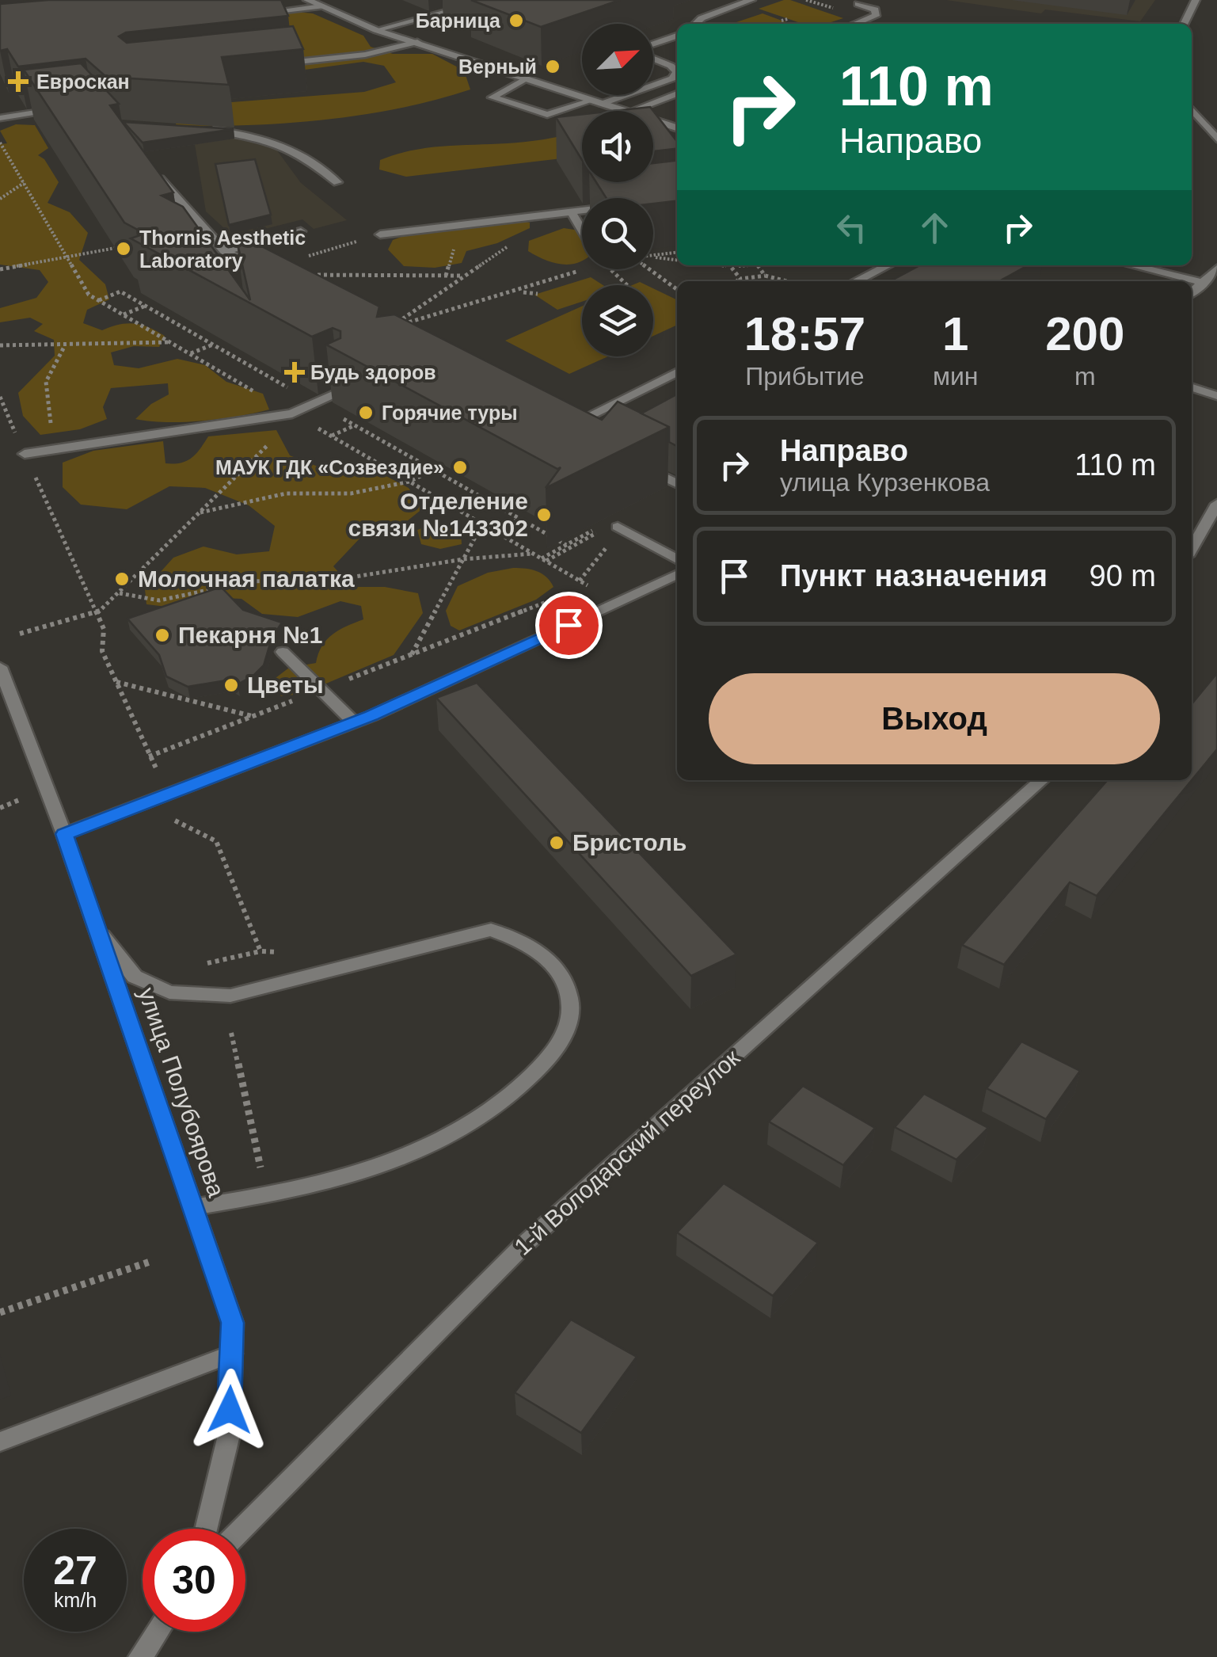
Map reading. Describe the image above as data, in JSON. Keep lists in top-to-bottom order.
{
  "streets": {
    "street": ["улица Полубоярова", "1-й Володарский переулок"]
  },
  "places": {
    "other": [
      "Барница",
      "Верный",
      "Thornis Aesthetic Laboratory",
      "Горячие туры",
      "МАУК ГДК «Созвездие»",
      "Отделение связи №143302",
      "Молочная палатка",
      "Пекарня №1",
      "Цветы",
      "Бристоль"
    ],
    "health": ["Евроскан", "Будь здоров"]
  },
  "north": "top right",
  "page": {
    "turn": ["110 m", "Направо"],
    "eta": [
      "18:57",
      "Прибытие",
      "1",
      "мин",
      "200",
      "m"
    ],
    "list": [
      {
        "name": "Направо",
        "note": "улица Курзенкова",
        "value": "110 m"
      },
      {
        "name": "Пункт назначения",
        "value": "90 m"
      }
    ],
    "buttons": "Выход",
    "speed": "27 km/h",
    "limit": "30"
  }
}
